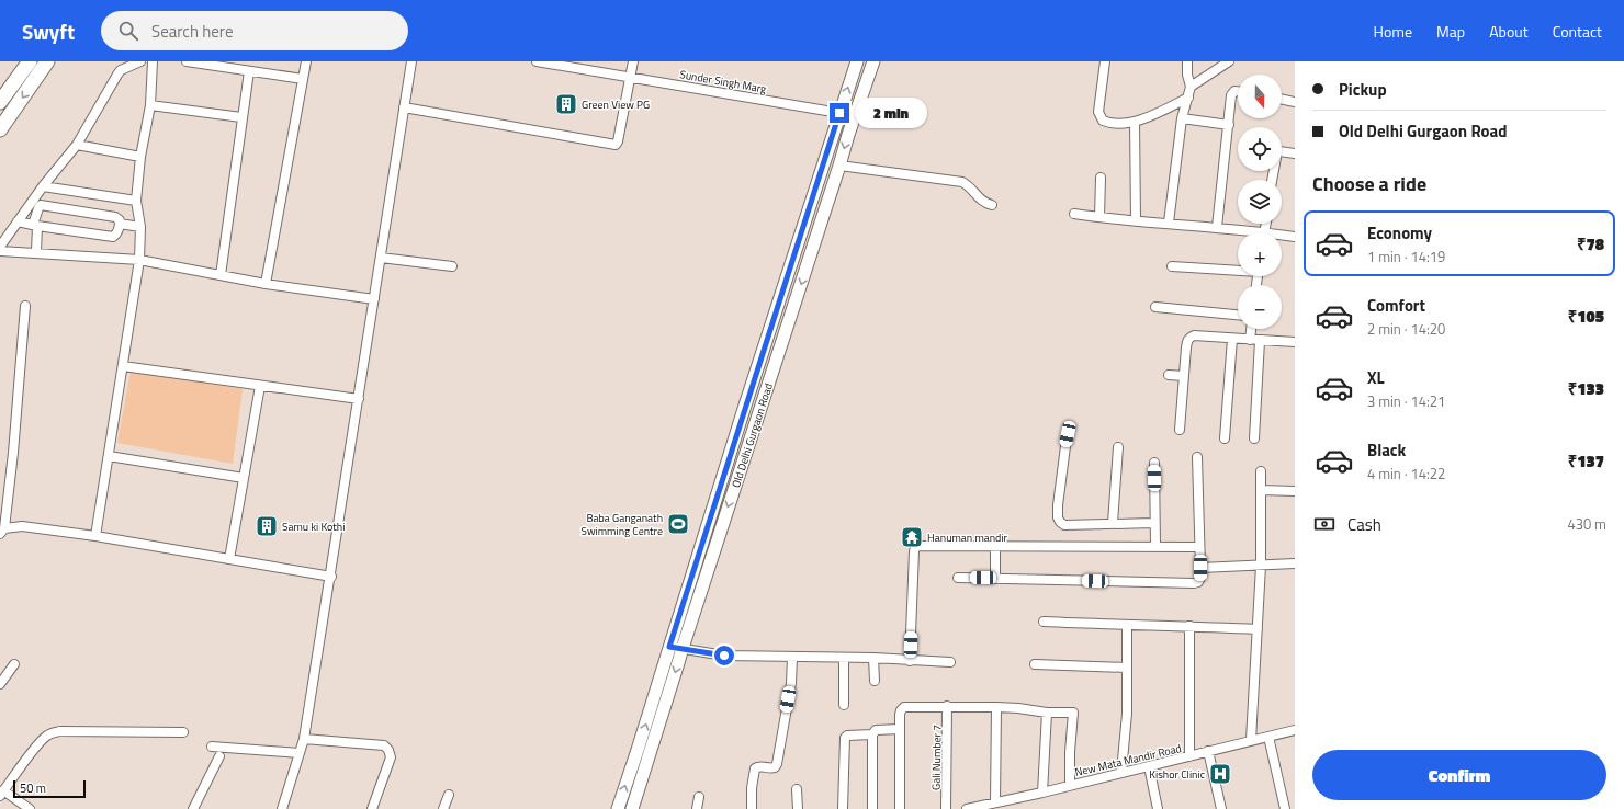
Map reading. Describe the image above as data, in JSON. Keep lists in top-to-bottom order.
{
  "streets": {
    "main road": ["Old Delhi Gurgaon Road"],
    "street": ["Sunder Singh Marg", "Gali Number 7", "New Mata Mandir Road"]
  },
  "crossings": [
    ["Sunder Singh Marg", "Old Delhi Gurgaon Road"]
  ],
  "places": {
    "building": ["Green View PG", "Samu ki Kothi"],
    "sports": ["Baba Ganganath Swimming Centre"],
    "temple": ["Hanuman mandir"],
    "hospital": ["Kishor Clinic"]
  },
  "scale_bar": "50 m",
  "north": "bottom",
  "page": {
    "header": "Swyft",
    "search": "Search here",
    "nav": [
      "Home",
      "Map",
      "About",
      "Contact"
    ],
    "banner": ["Pickup", "Old Delhi Gurgaon Road"],
    "map_buttons": ["+", "−"],
    "bubble": "2 min",
    "heading": "Choose a ride",
    "list": [
      {
        "name": "Economy",
        "note": "1 min · 14:19",
        "value": "₹78"
      },
      {
        "name": "Comfort",
        "note": "2 min · 14:20",
        "value": "₹105"
      },
      {
        "name": "XL",
        "note": "3 min · 14:21",
        "value": "₹133"
      },
      {
        "name": "Black",
        "note": "4 min · 14:22",
        "value": "₹137"
      }
    ],
    "pay": ["Cash", "430 m"],
    "buttons": "Confirm",
    "scale": "50 m"
  }
}
